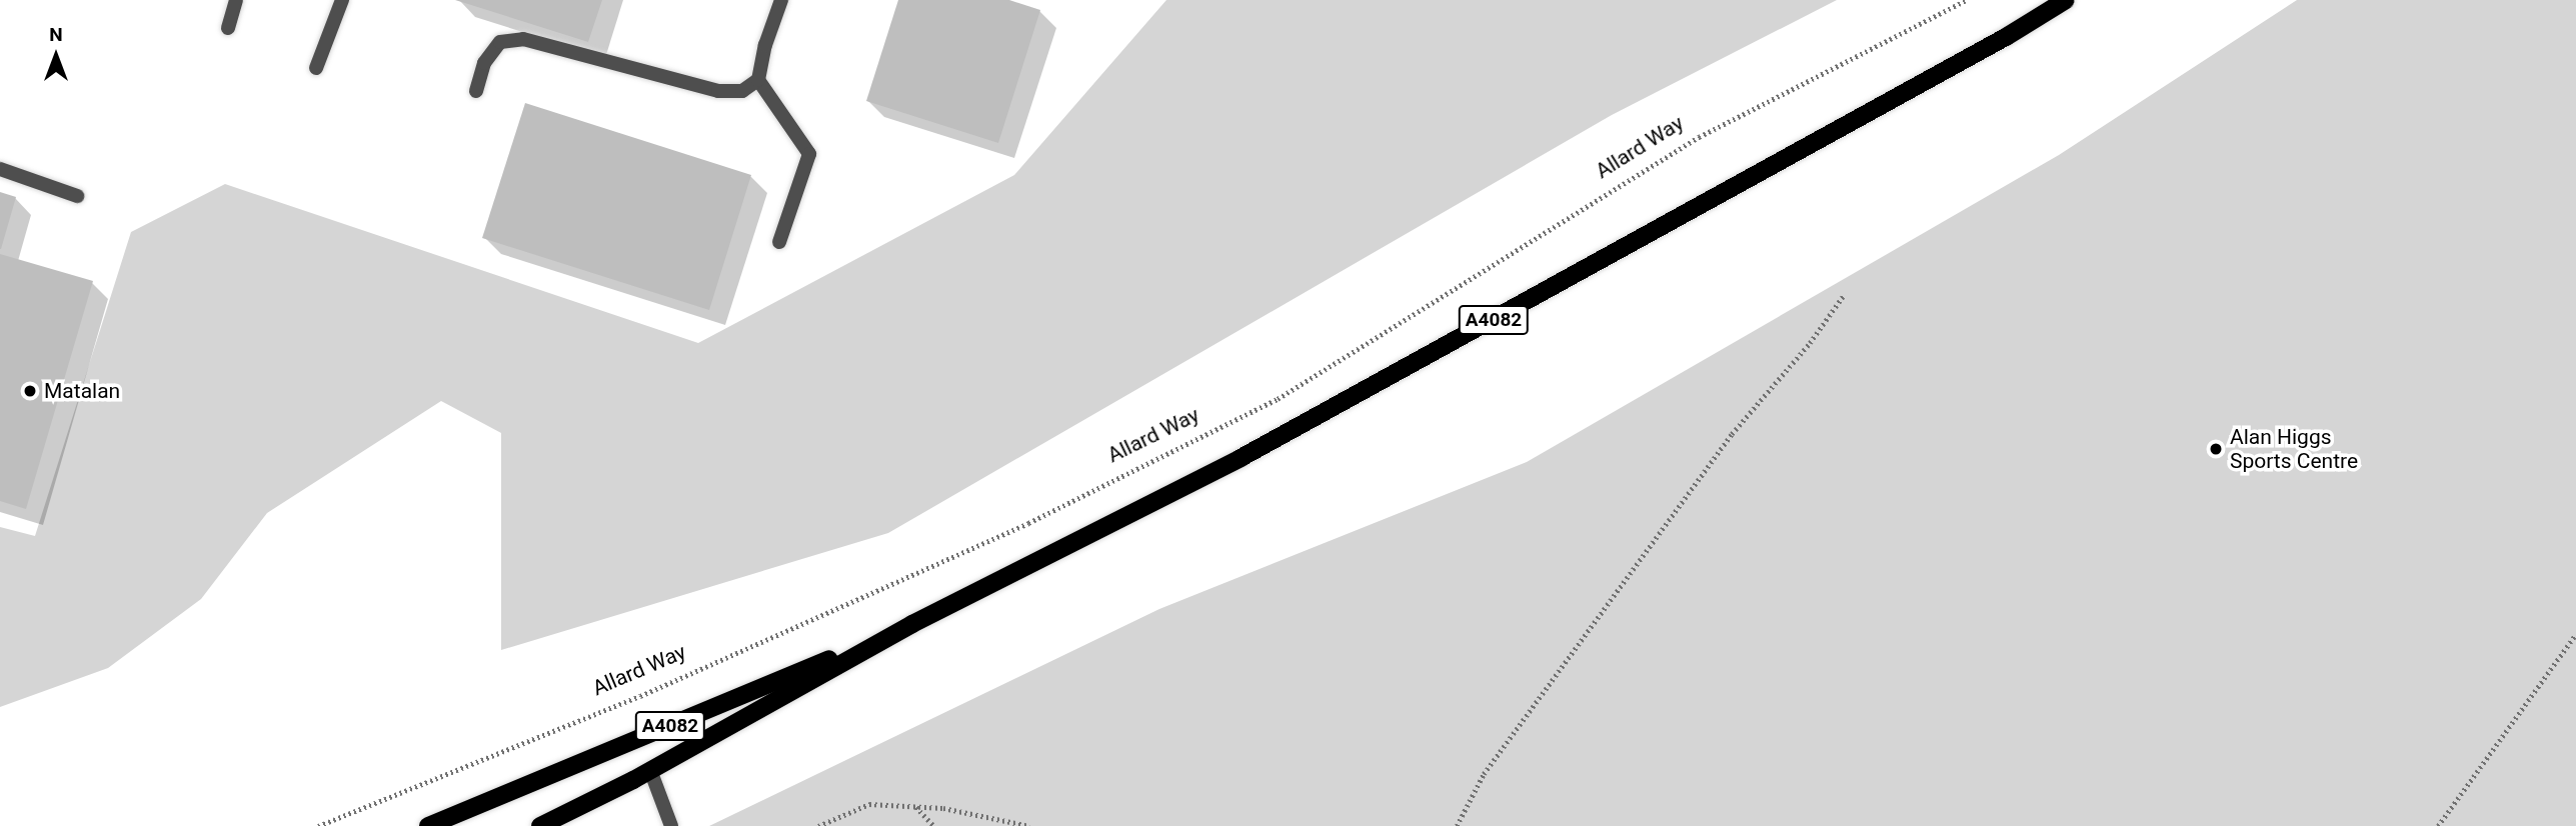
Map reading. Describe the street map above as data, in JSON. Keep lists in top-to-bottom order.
{
  "streets": {
    "main road": ["A4082"],
    "path": ["Allard Way"]
  },
  "places": ["Matalan", "Alan Higgs Sports Centre"],
  "north": "top"
}
